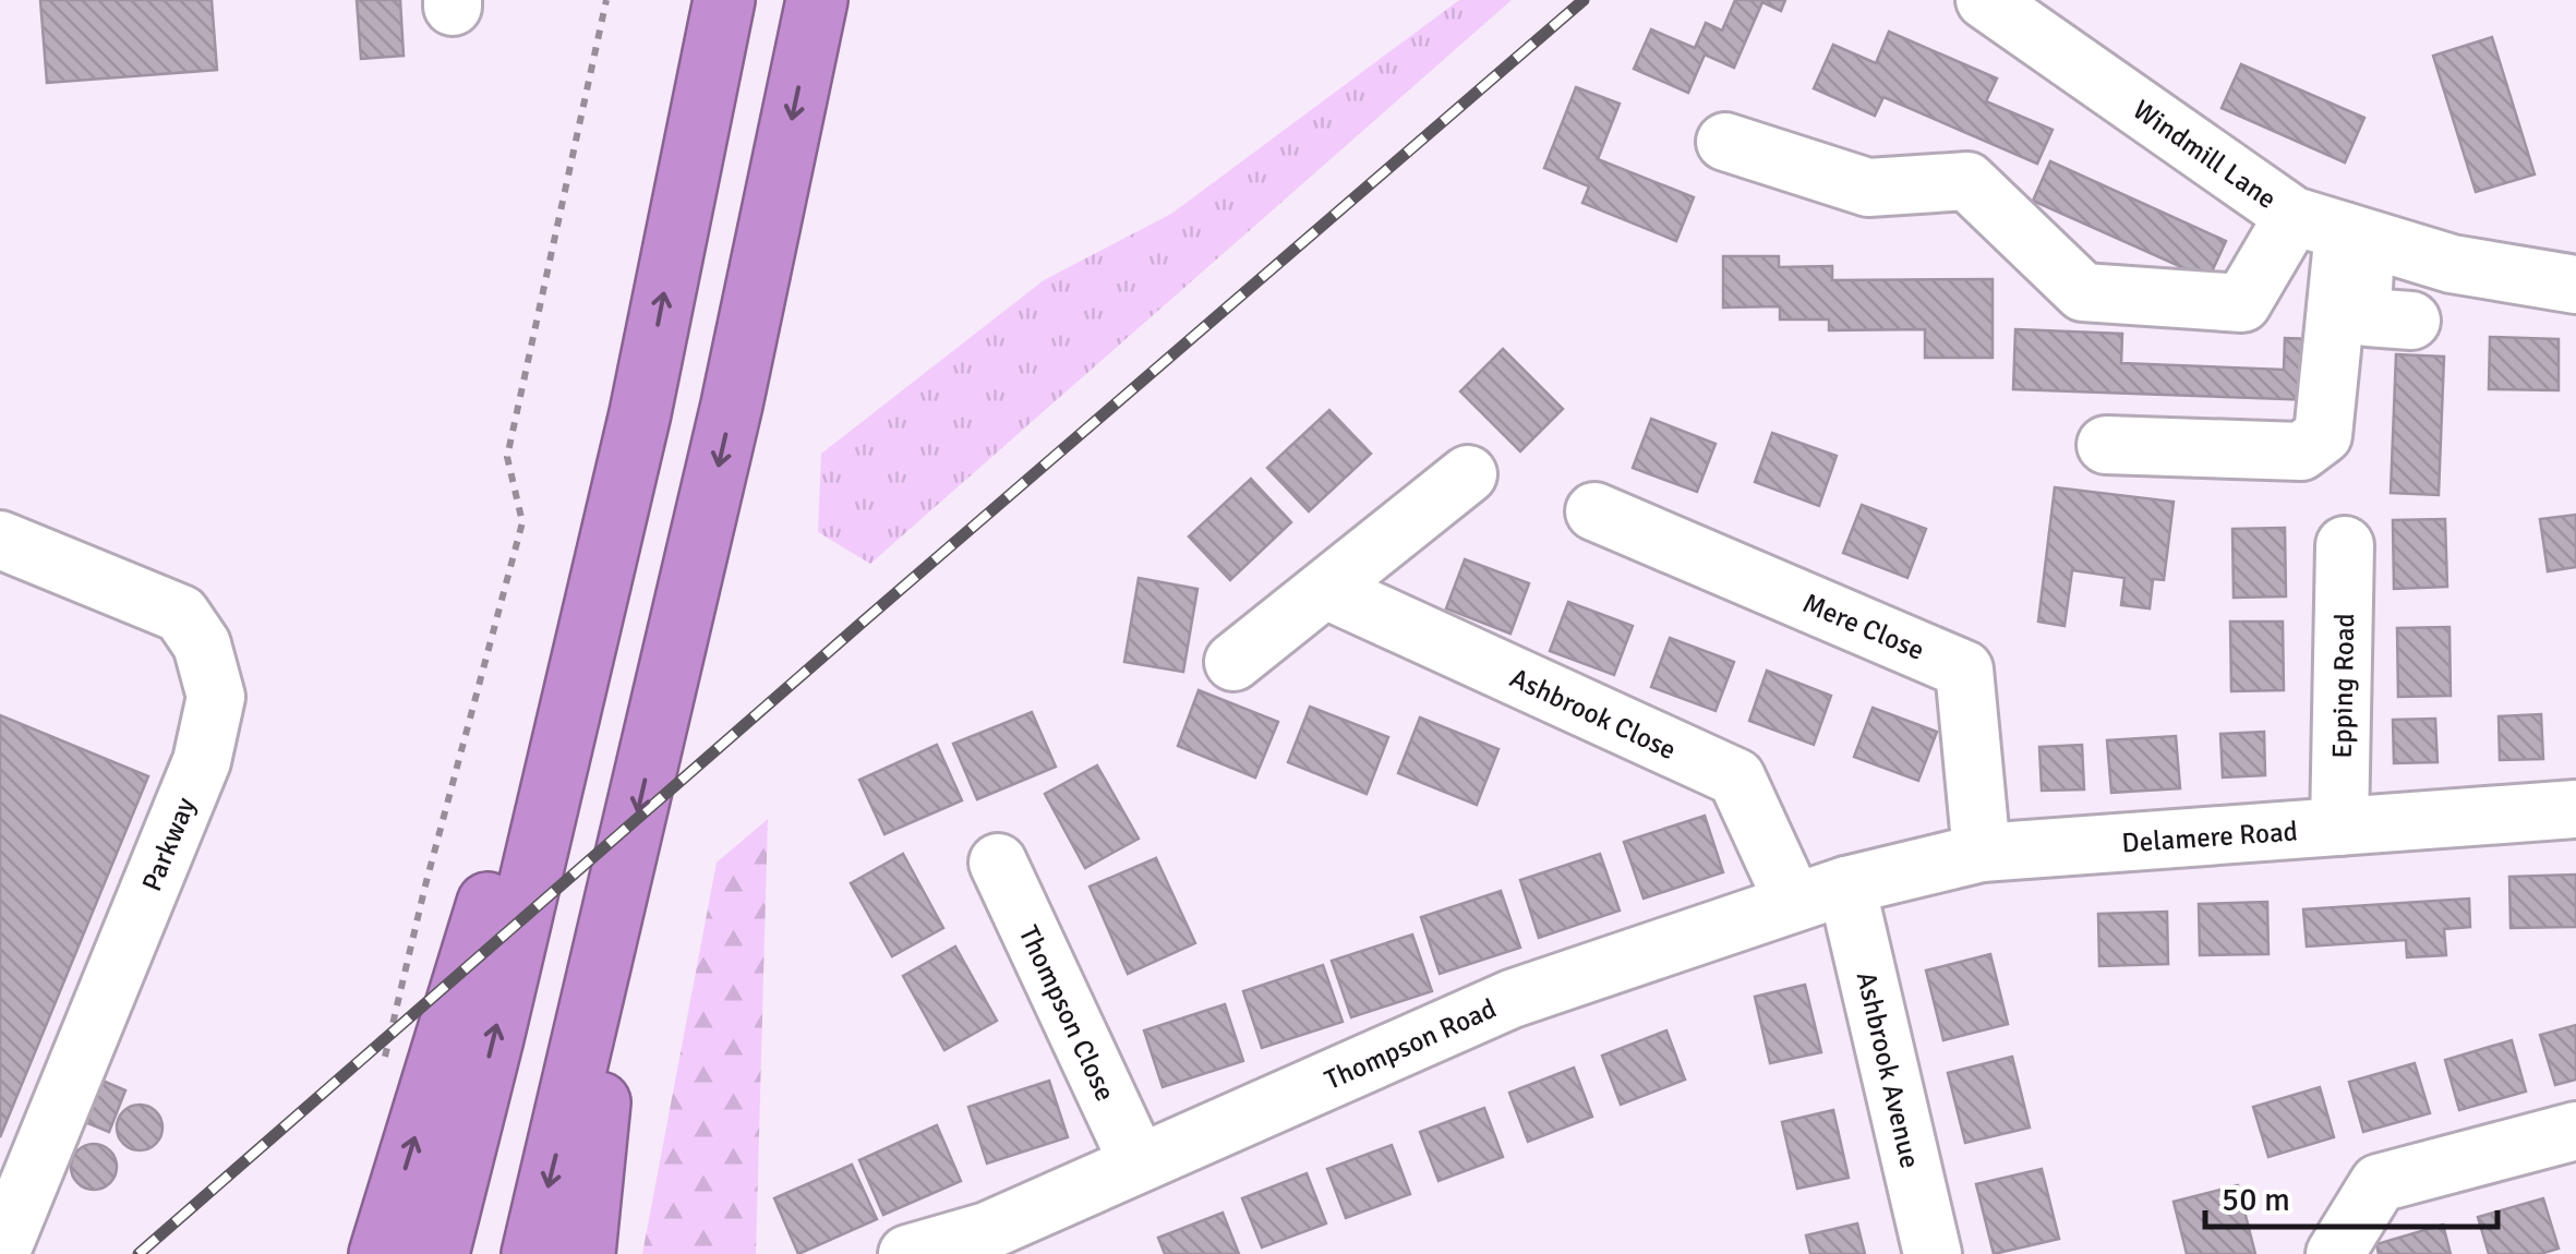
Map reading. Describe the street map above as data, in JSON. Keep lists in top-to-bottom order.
{
  "streets": {
    "street": [
      "Windmill Lane",
      "Mere Close",
      "Epping Road",
      "Ashbrook Close",
      "Delamere Road",
      "Parkway",
      "Thompson Close",
      "Thompson Road",
      "Ashbrook Avenue"
    ]
  },
  "crossings": [
    ["Mere Close", "Delamere Road"],
    ["Epping Road", "Delamere Road"],
    ["Ashbrook Close", "Delamere Road"],
    ["Ashbrook Close", "Thompson Road"],
    ["Ashbrook Close", "Ashbrook Avenue"],
    ["Delamere Road", "Thompson Road"],
    ["Delamere Road", "Ashbrook Avenue"],
    ["Thompson Close", "Thompson Road"],
    ["Thompson Road", "Ashbrook Avenue"]
  ],
  "scale_bar": "50 m"
}
